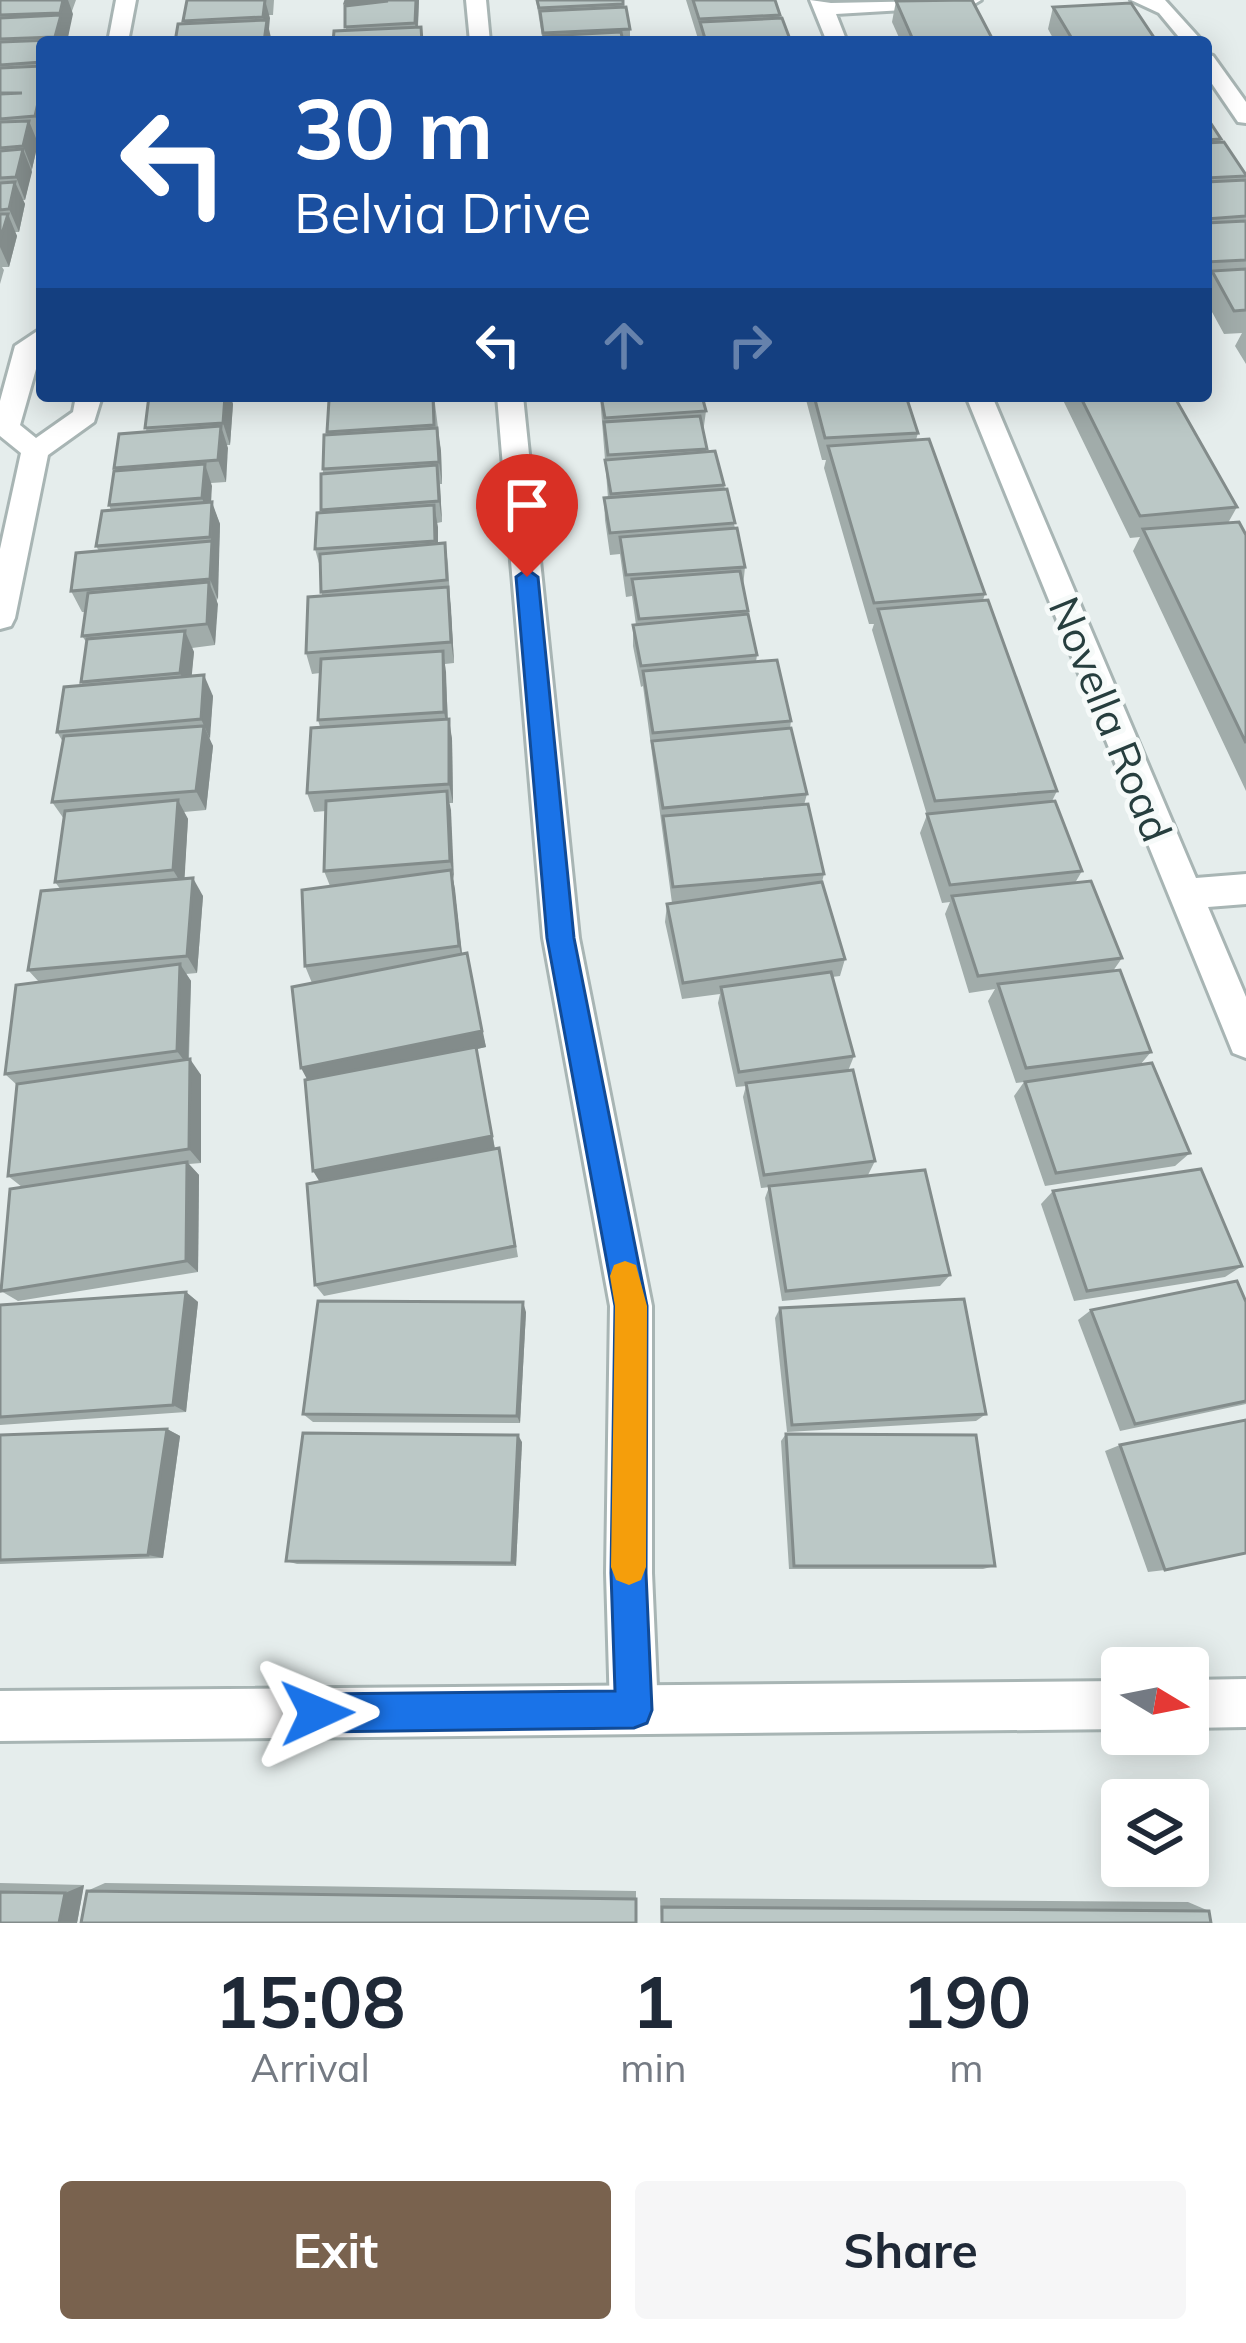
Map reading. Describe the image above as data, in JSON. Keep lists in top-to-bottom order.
{
  "streets": {
    "street": ["Novella Road"]
  },
  "north": "right",
  "page": {
    "turn": ["30 m", "Belvia Drive"],
    "eta": [
      "15:08",
      "Arrival",
      "1",
      "min",
      "190",
      "m"
    ],
    "buttons": ["Exit", "Share"]
  }
}
